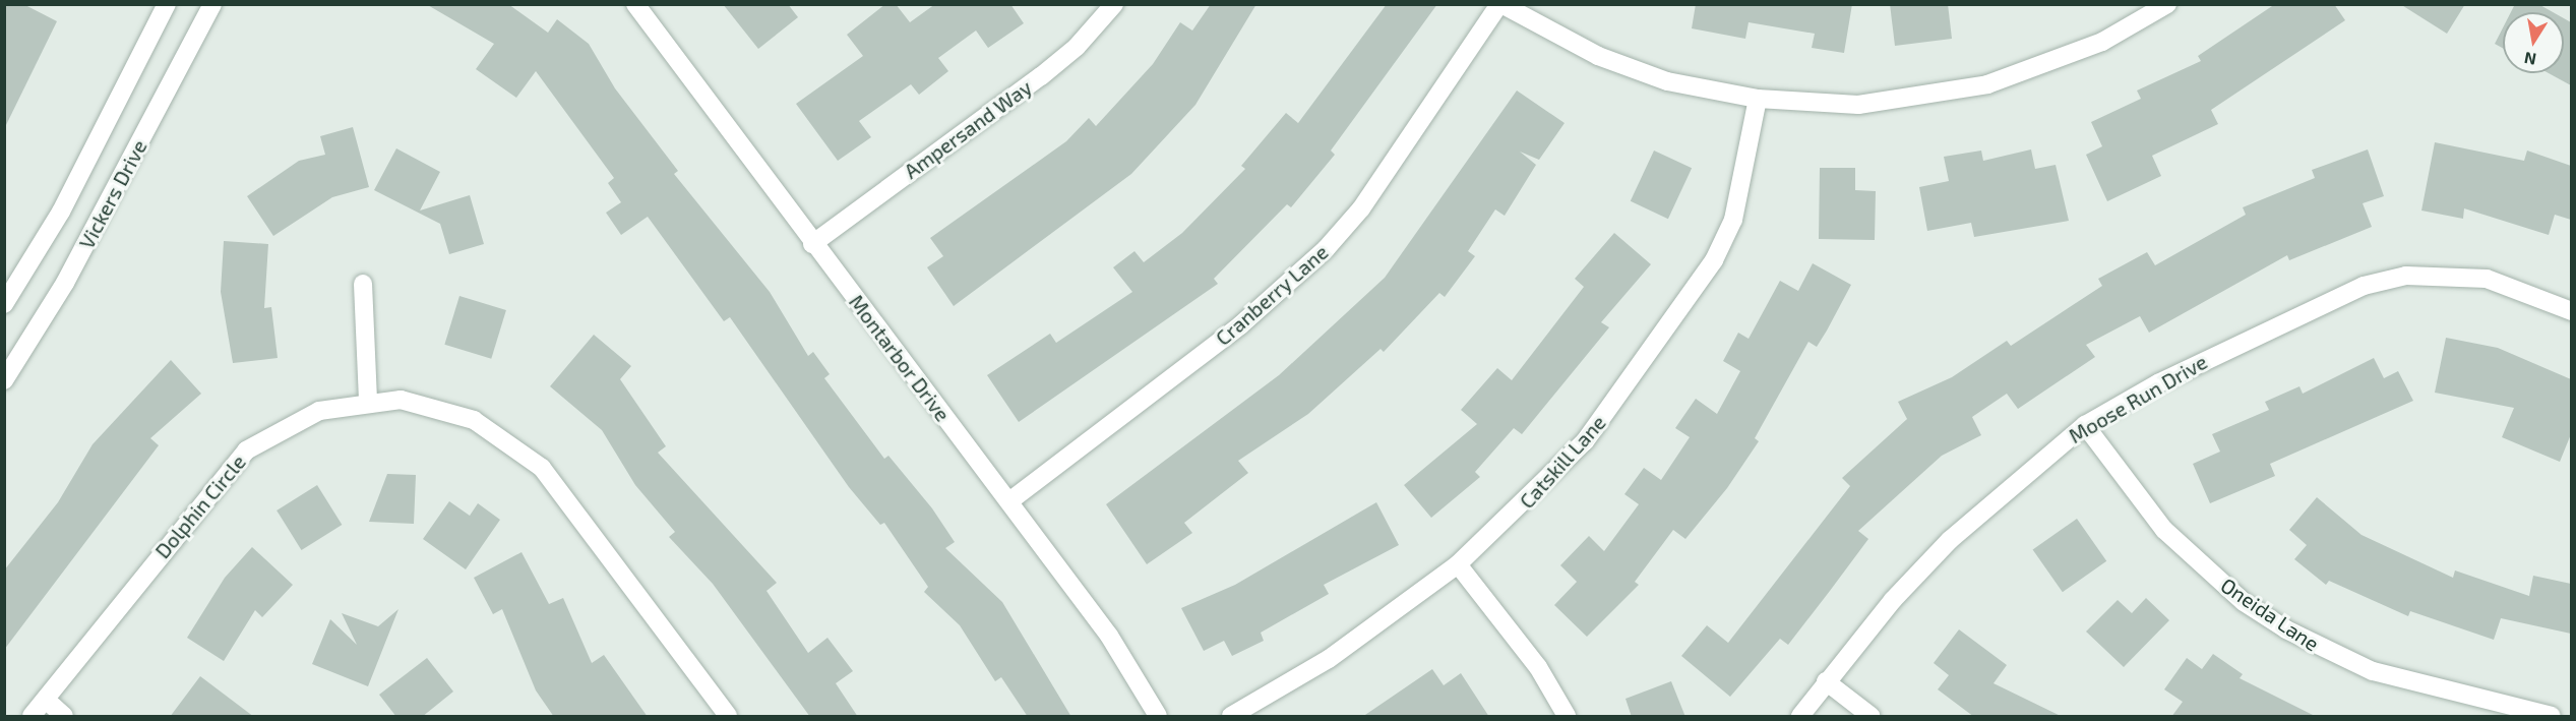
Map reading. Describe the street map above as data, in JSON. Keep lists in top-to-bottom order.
{
  "streets": {
    "street": [
      "Ampersand Way",
      "Vickers Drive",
      "Cranberry Lane",
      "Montarbor Drive",
      "Moose Run Drive",
      "Catskill Lane",
      "Dolphin Circle",
      "Oneida Lane"
    ]
  },
  "crossings": [
    ["Ampersand Way", "Montarbor Drive"],
    ["Cranberry Lane", "Montarbor Drive"],
    ["Moose Run Drive", "Oneida Lane"]
  ],
  "north": "bottom"
}
